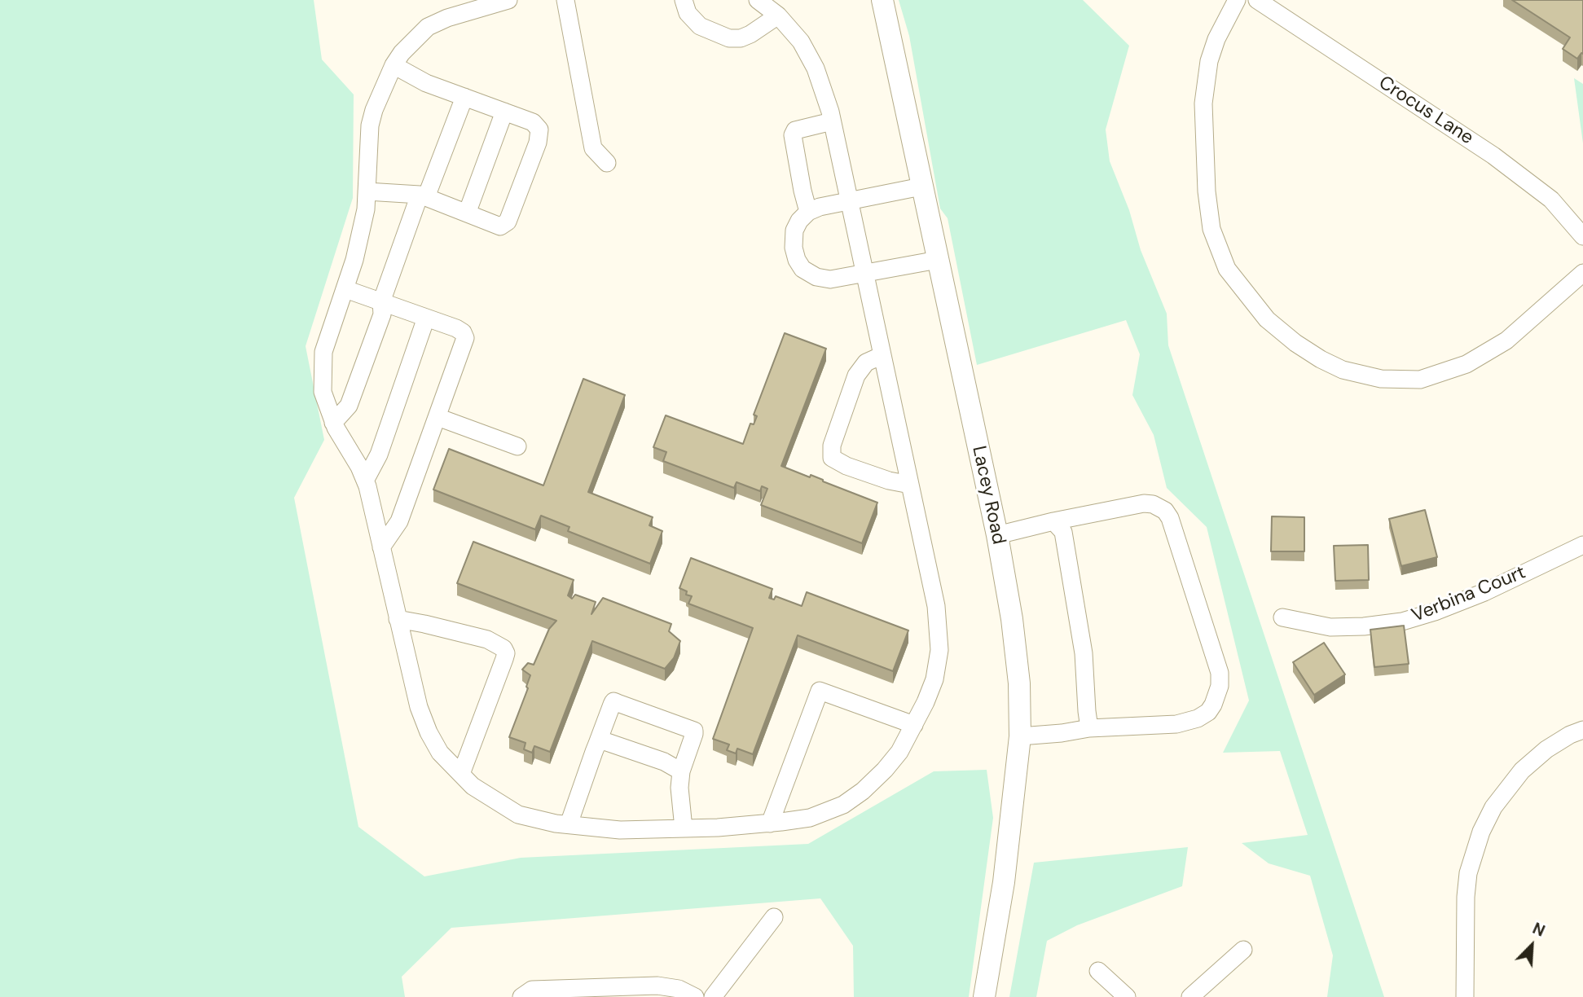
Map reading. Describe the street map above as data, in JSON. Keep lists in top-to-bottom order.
{
  "streets": {
    "main road": ["Lacey Road"],
    "street": ["Crocus Lane", "Verbina Court"]
  },
  "north": "top right"
}
